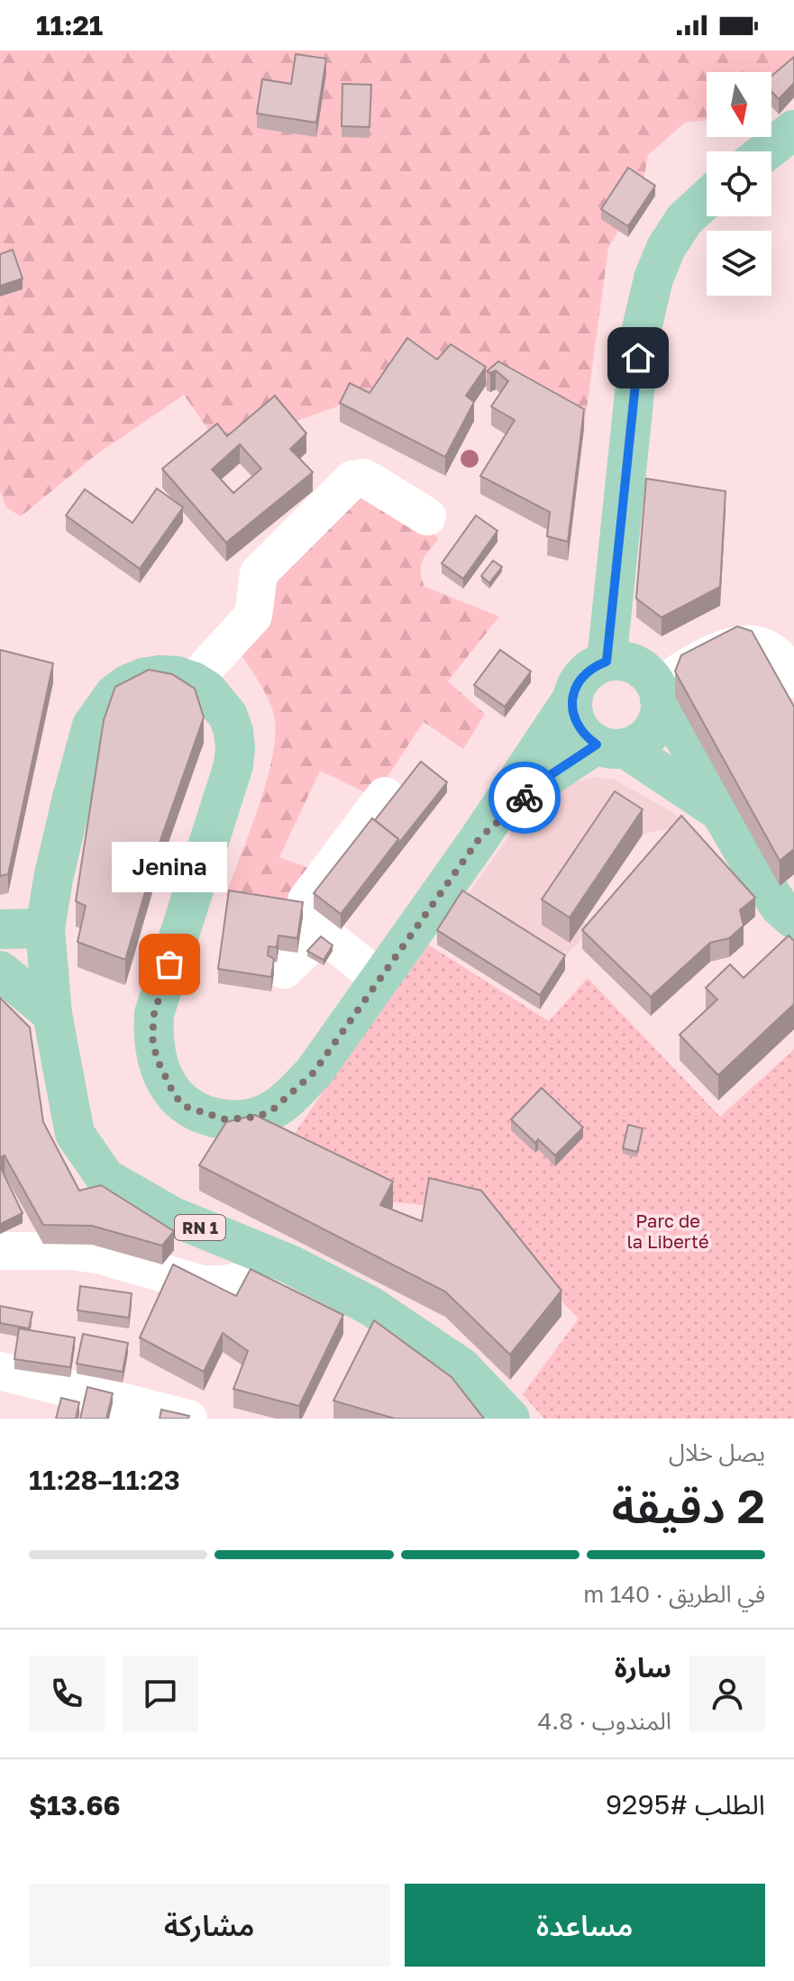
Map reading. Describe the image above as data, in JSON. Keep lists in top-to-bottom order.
{
  "streets": {
    "main road": ["RN 1"]
  },
  "parks": ["Parc de la Liberté"],
  "places": ["Jenina"],
  "north": "bottom",
  "page": {
    "status": "11:21",
    "bubble": "Jenina",
    "heading": ["2 دقيقة", "يصل خلال", "11:23–11:28"],
    "panel": [
      "سارة",
      "المندوب · 4.8",
      "الطلب #9295",
      "$13.66"
    ],
    "bar": "في الطريق · 140 m",
    "buttons": ["مساعدة", "مشاركة"]
  }
}
